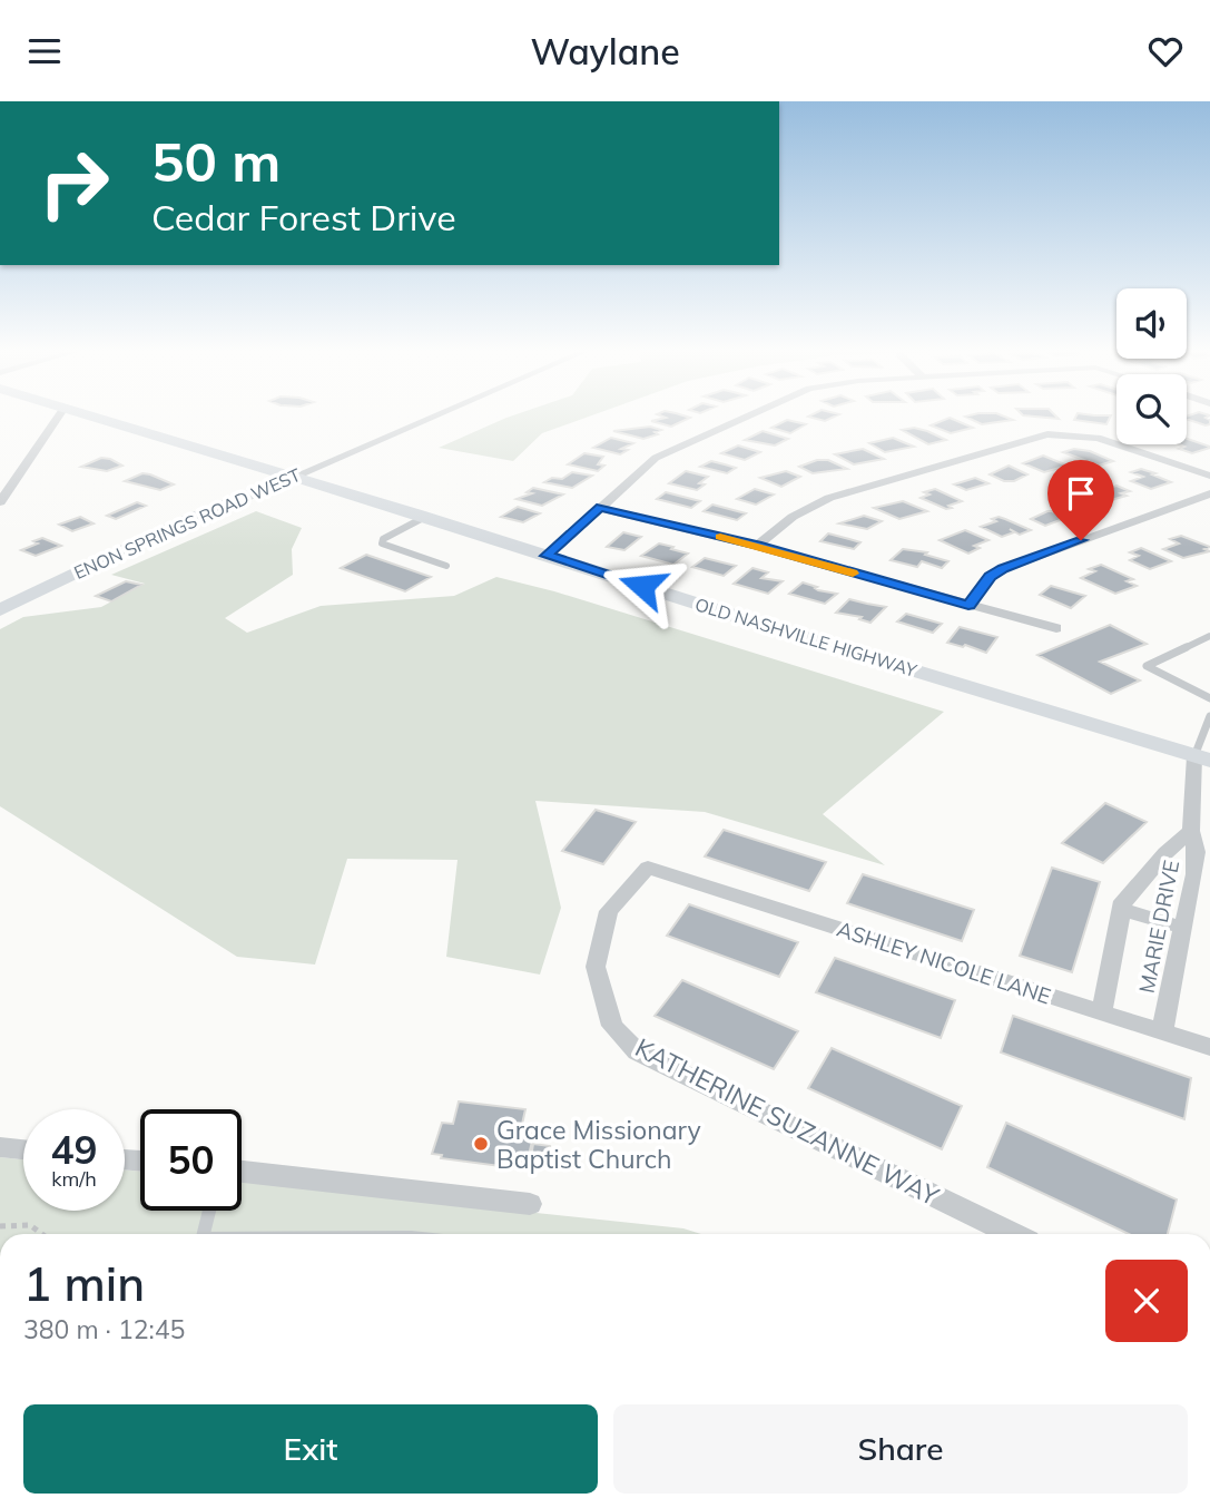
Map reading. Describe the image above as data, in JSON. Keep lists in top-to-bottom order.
{
  "streets": {
    "main road": ["OLD NASHVILLE HIGHWAY"],
    "street": [
      "ENON SPRINGS ROAD WEST",
      "MARIE DRIVE",
      "ASHLEY NICOLE LANE",
      "KATHERINE SUZANNE WAY"
    ]
  },
  "crossings": [
    ["ENON SPRINGS ROAD WEST", "OLD NASHVILLE HIGHWAY"],
    ["OLD NASHVILLE HIGHWAY", "MARIE DRIVE"],
    ["MARIE DRIVE", "ASHLEY NICOLE LANE"],
    ["ASHLEY NICOLE LANE", "KATHERINE SUZANNE WAY"]
  ],
  "places": ["Grace Missionary Baptist Church"],
  "page": {
    "header": "Waylane",
    "turn": ["50 m", "Cedar Forest Drive"],
    "speed": "49 km/h",
    "limit": "50",
    "heading": ["1 min", "380 m · 12:45"],
    "buttons": ["Exit", "Share"]
  }
}
